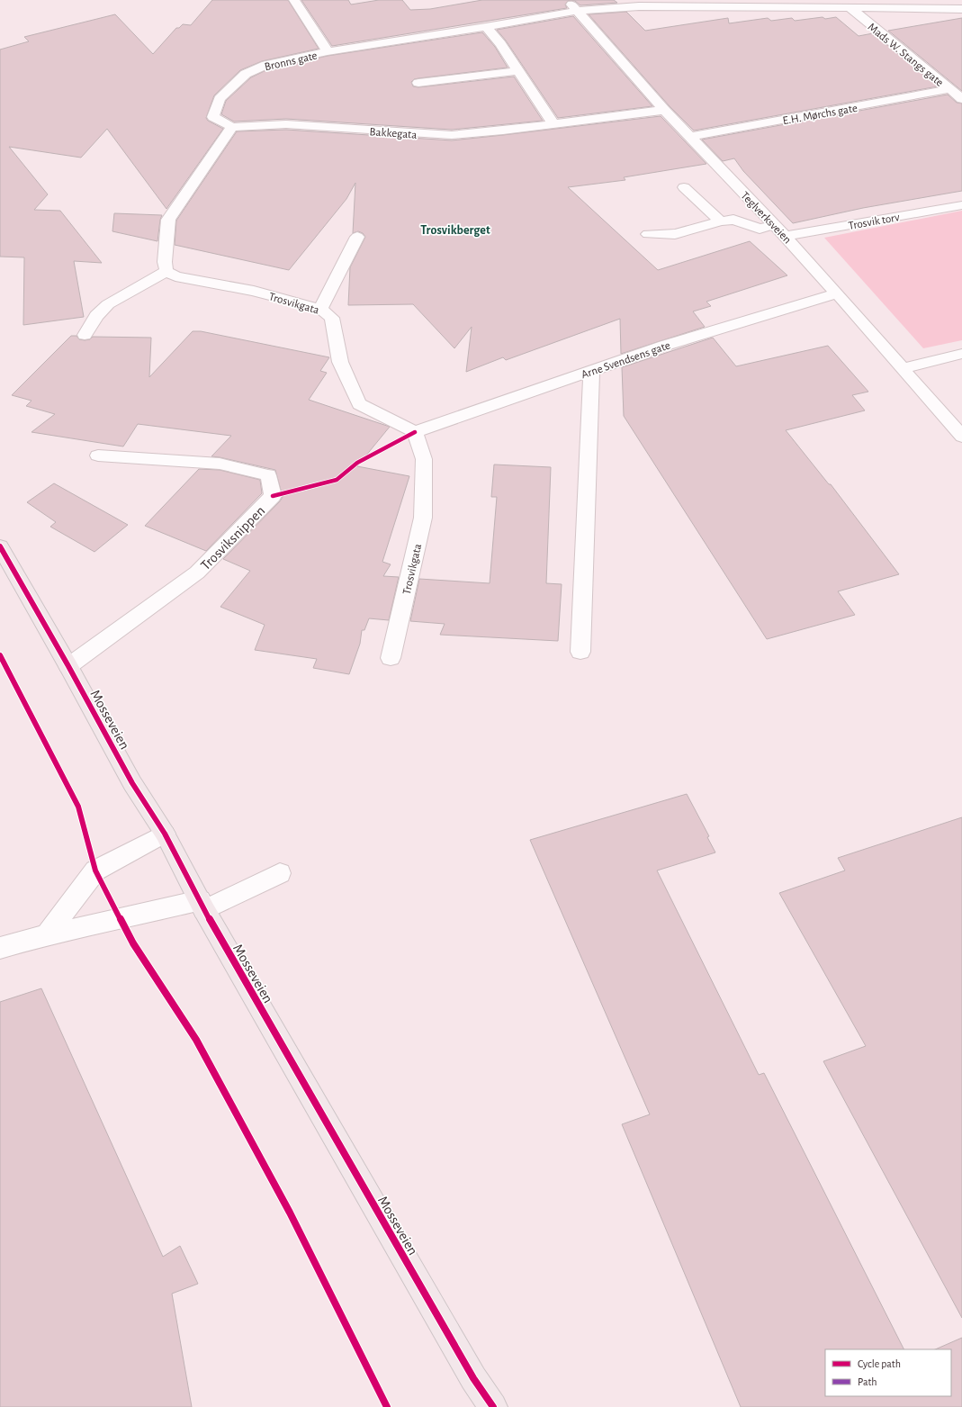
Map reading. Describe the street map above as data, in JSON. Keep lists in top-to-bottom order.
{
  "streets": {
    "main road": ["Mosseveien"],
    "street": [
      "Mads W. Stangs gate",
      "Bronns gate",
      "E.H. Mørchs gate",
      "Bakkegata",
      "Teglverksveien",
      "Trosvik torv",
      "Trosvikgata",
      "Arne Svendsens gate",
      "Trosviksnippen"
    ]
  },
  "crossings": [
    ["Mads W. Stangs gate", "Bronns gate"],
    ["Mads W. Stangs gate", "E.H. Mørchs gate"],
    ["Bronns gate", "Bakkegata"],
    ["Bronns gate", "Teglverksveien"],
    ["E.H. Mørchs gate", "Teglverksveien"],
    ["Bakkegata", "Teglverksveien"],
    ["Teglverksveien", "Trosvik torv"],
    ["Teglverksveien", "Arne Svendsens gate"],
    ["Trosvikgata", "Arne Svendsens gate"],
    ["Trosviksnippen", "Mosseveien"]
  ],
  "districts": ["Trosvikberget"],
  "legend": ["Cycle path", "Path"]
}
